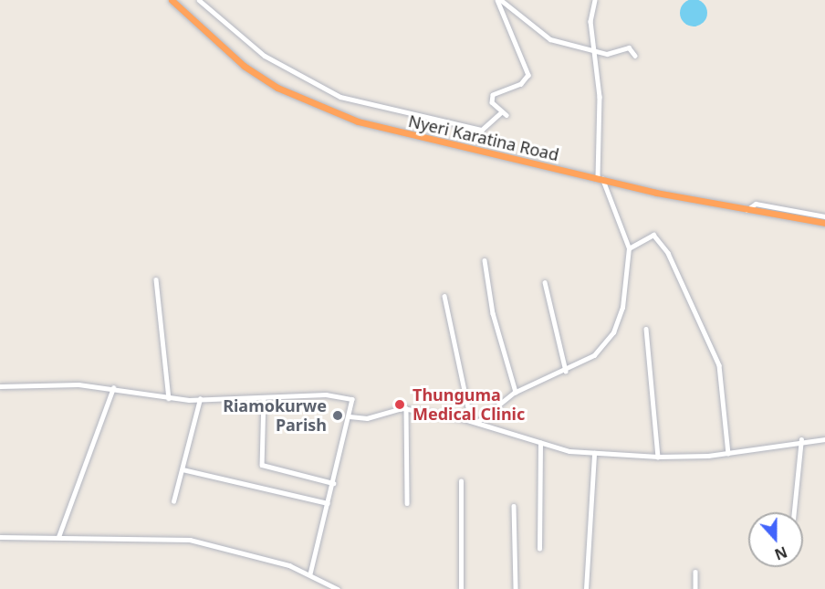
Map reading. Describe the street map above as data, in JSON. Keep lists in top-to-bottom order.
{
  "streets": {
    "highway": ["Nyeri Karatina Road"]
  },
  "places": ["Thunguma Medical Clinic", "Riamokurwe Parish"],
  "north": "bottom"
}
